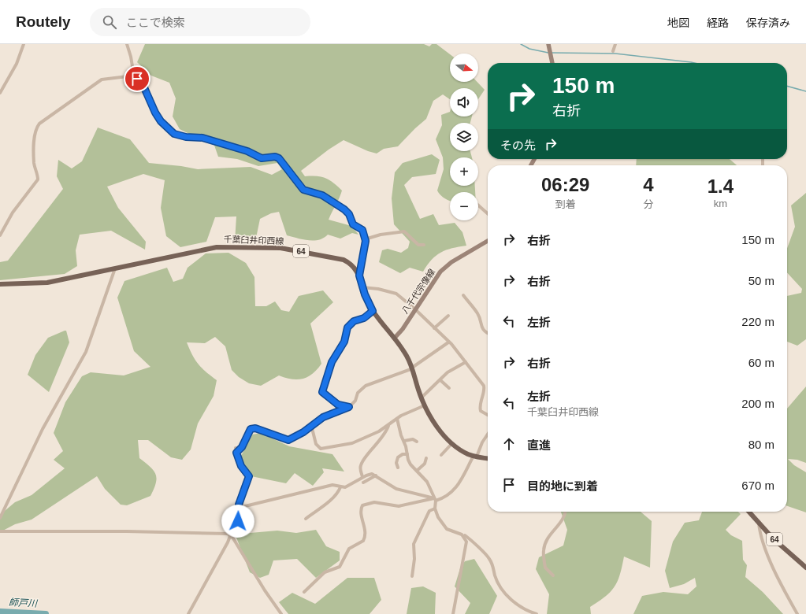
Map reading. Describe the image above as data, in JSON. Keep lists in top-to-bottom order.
{
  "streets": {
    "main road": ["千葉臼井印西線", "64", "八千代宗像線"]
  },
  "crossings": [
    ["千葉臼井印西線", "八千代宗像線"]
  ],
  "water": ["師戸川"],
  "north": "right",
  "page": {
    "header": "Routely",
    "search": "ここで検索",
    "nav": ["地図", "経路", "保存済み"],
    "map_buttons": ["+", "−"],
    "turn": ["150 m", "右折"],
    "then": "その先",
    "eta": [
      "06:29",
      "到着",
      "4",
      "分",
      "1.4",
      "km"
    ],
    "list": [
      {
        "name": "右折",
        "value": "150 m"
      },
      {
        "name": "右折",
        "value": "50 m"
      },
      {
        "name": "左折",
        "value": "220 m"
      },
      {
        "name": "右折",
        "value": "60 m"
      },
      {
        "name": "左折",
        "note": "千葉臼井印西線",
        "value": "200 m"
      },
      {
        "name": "直進",
        "value": "80 m"
      },
      {
        "name": "目的地に到着",
        "value": "670 m"
      }
    ]
  }
}
